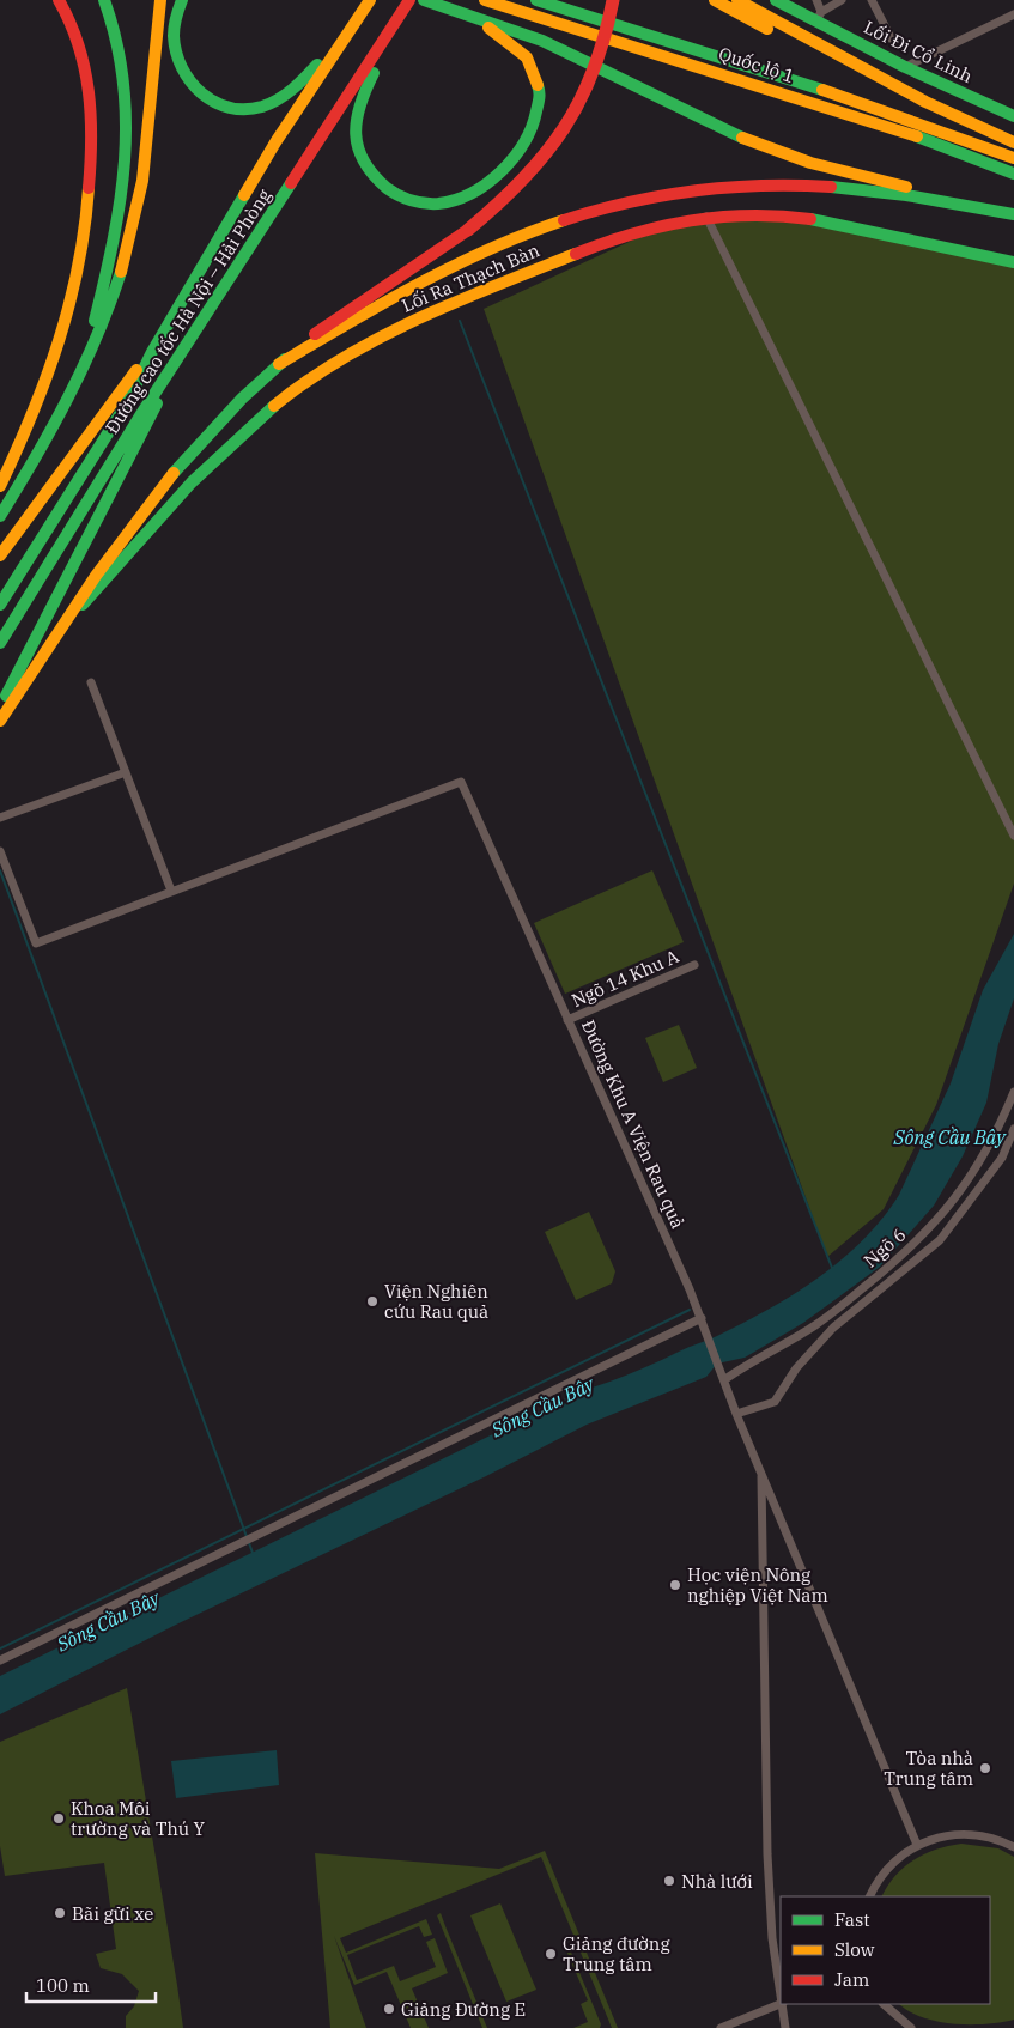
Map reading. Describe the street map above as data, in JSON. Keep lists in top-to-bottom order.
{
  "streets": {
    "main road": [
      "Lối Đi Cổ Linh",
      "Quốc lộ 1",
      "Lối Ra Thạch Bàn",
      "Đường cao tốc Hà Nội – Hải Phòng"
    ],
    "street": ["Ngõ 14 Khu A", "Đường Khu A Viện Rau quả", "Ngõ 6"]
  },
  "crossings": [
    ["Ngõ 14 Khu A", "Đường Khu A Viện Rau quả"],
    ["Đường Khu A Viện Rau quả", "Ngõ 6"]
  ],
  "water": ["Sông Cầu Bây"],
  "places": [
    "Viện Nghiên cứu Rau quả",
    "Học viện Nông nghiệp Việt Nam",
    "Tòa nhà Trung tâm",
    "Khoa Môi trường và Thú Y",
    "Nhà lưới",
    "Bãi gửi xe",
    "Giảng đường Trung tâm",
    "Giảng Đường E"
  ],
  "legend": ["Fast", "Slow", "Jam"],
  "scale_bar": "100 m"
}
